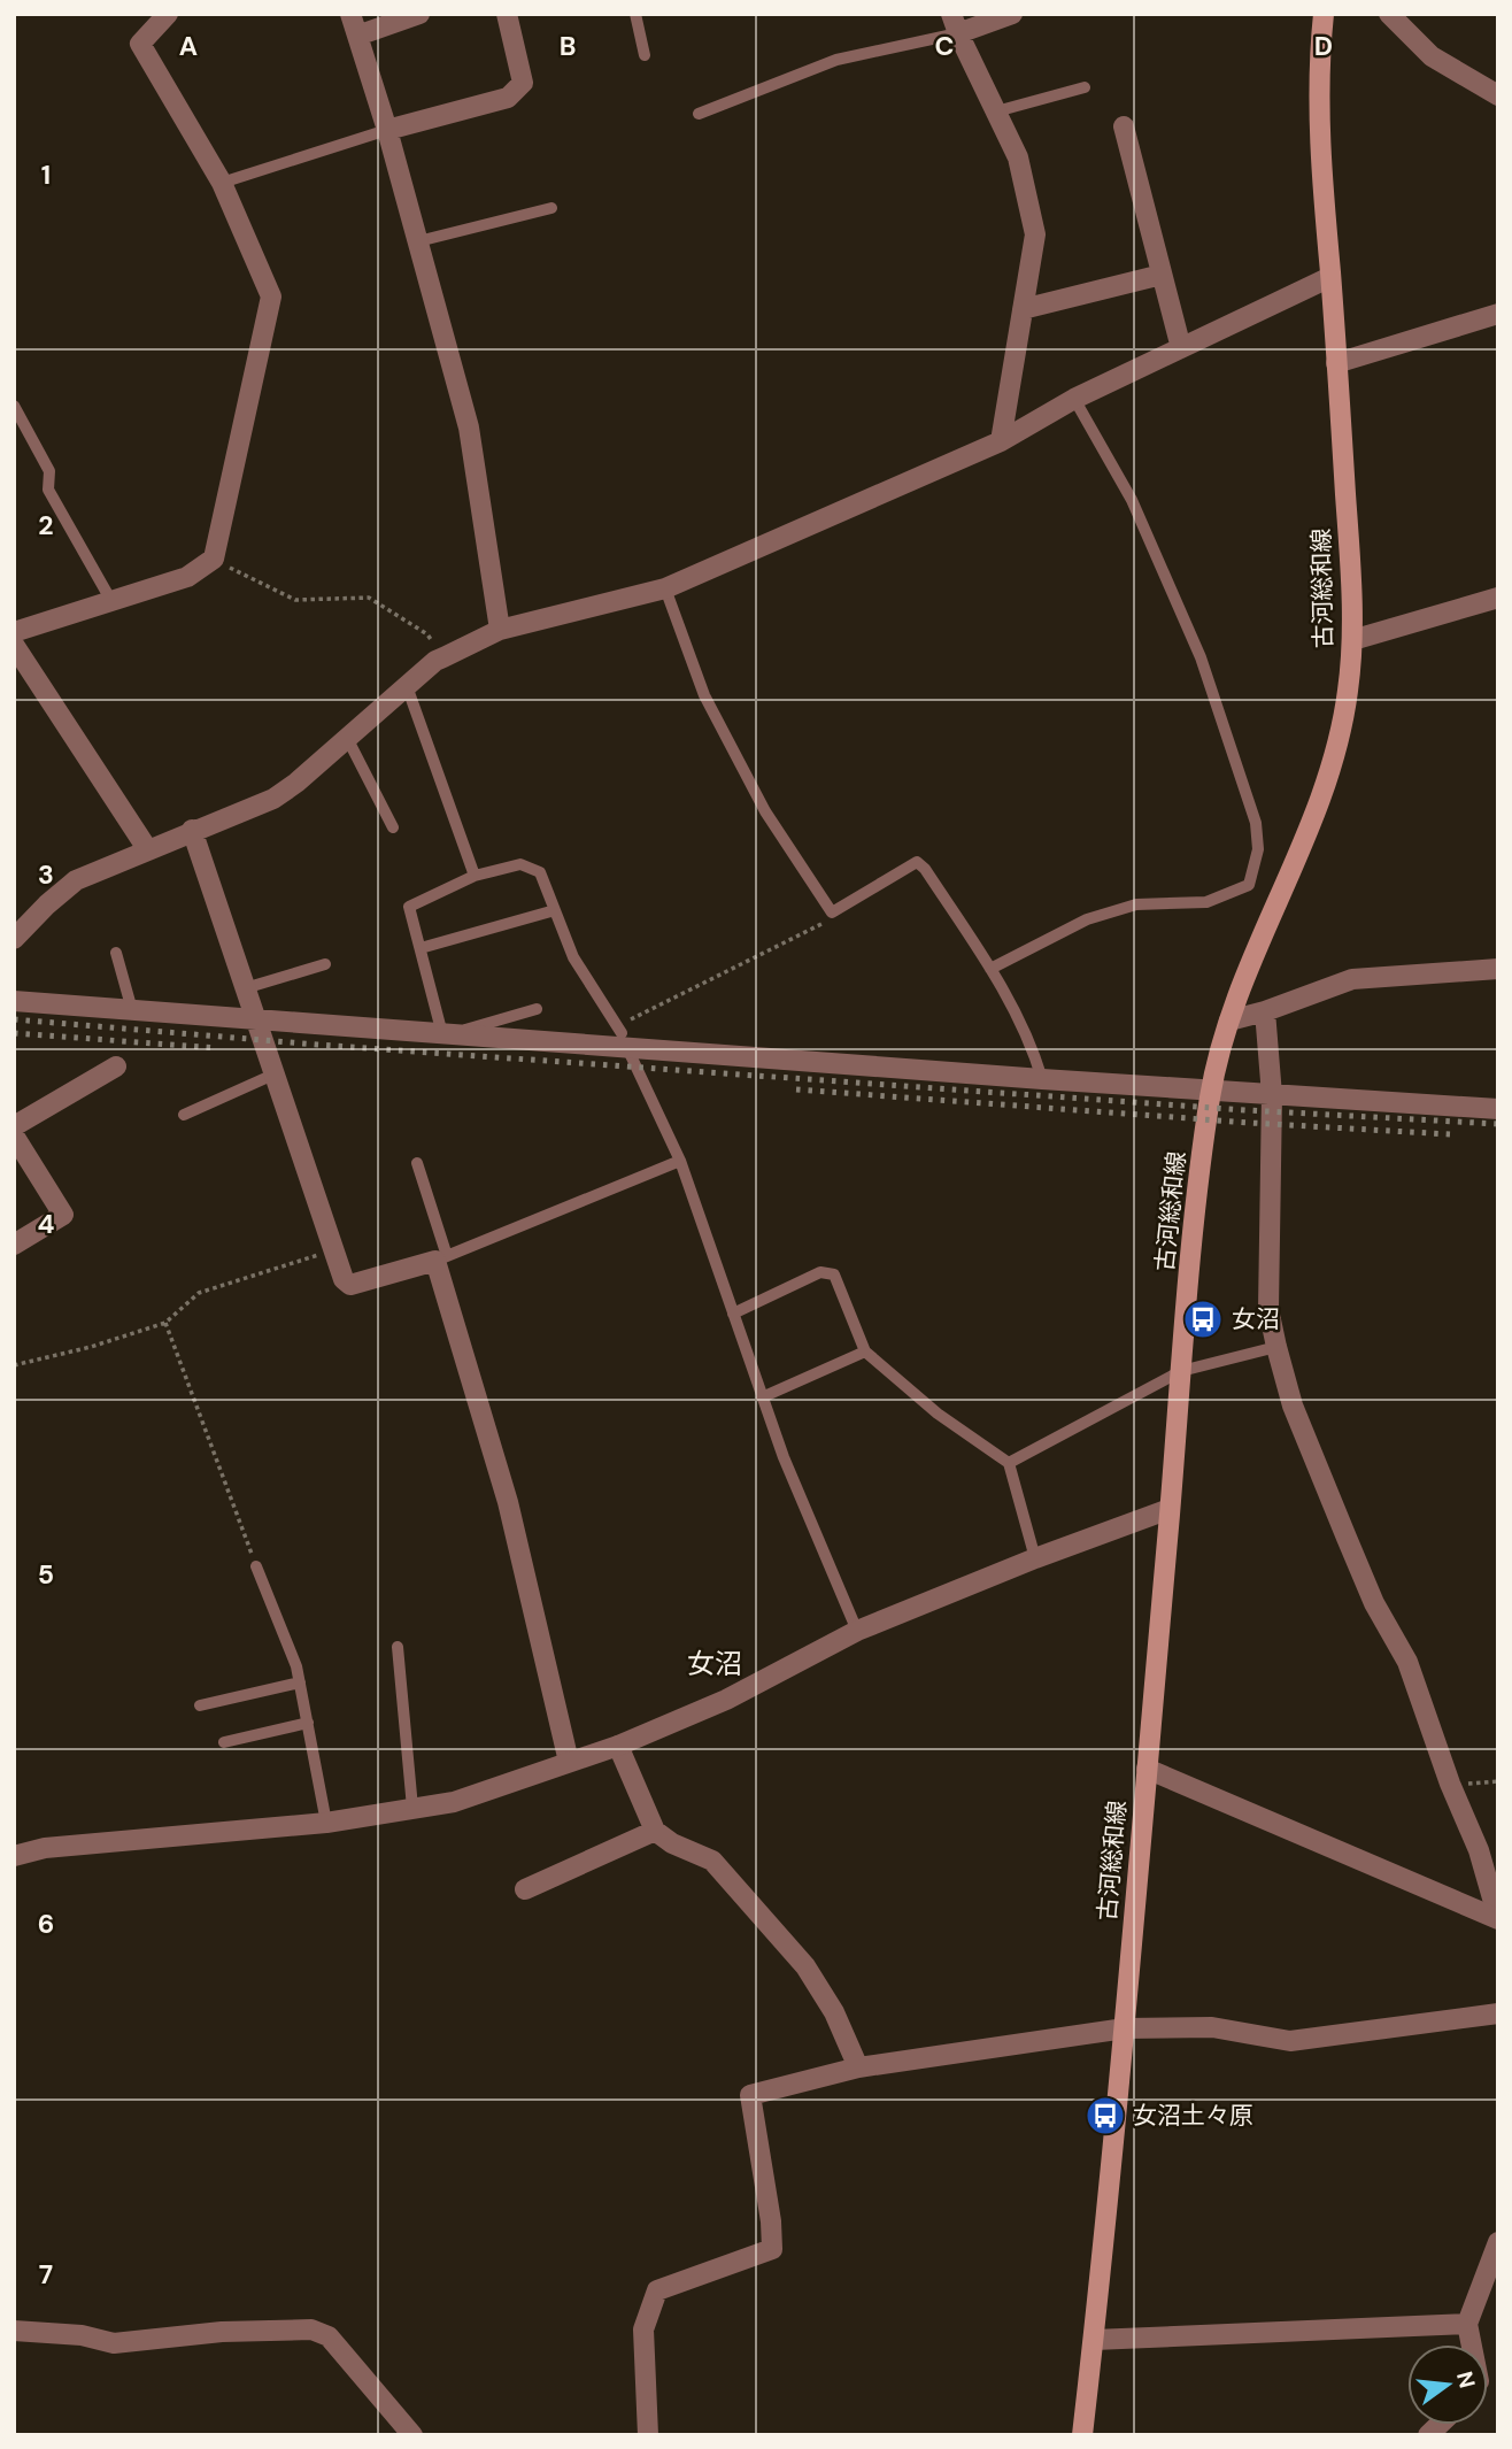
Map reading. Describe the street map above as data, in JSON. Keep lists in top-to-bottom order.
{
  "streets": {
    "main road": ["古河総和線"]
  },
  "districts": ["女沼"],
  "places": {
    "bus stop": ["女沼", "女沼土々原"]
  },
  "north": "right",
  "grid": {
    "columns": [
      "A",
      "B",
      "C",
      "D"
    ],
    "rows": [
      "1",
      "2",
      "3",
      "4",
      "5",
      "6",
      "7"
    ]
  }
}
